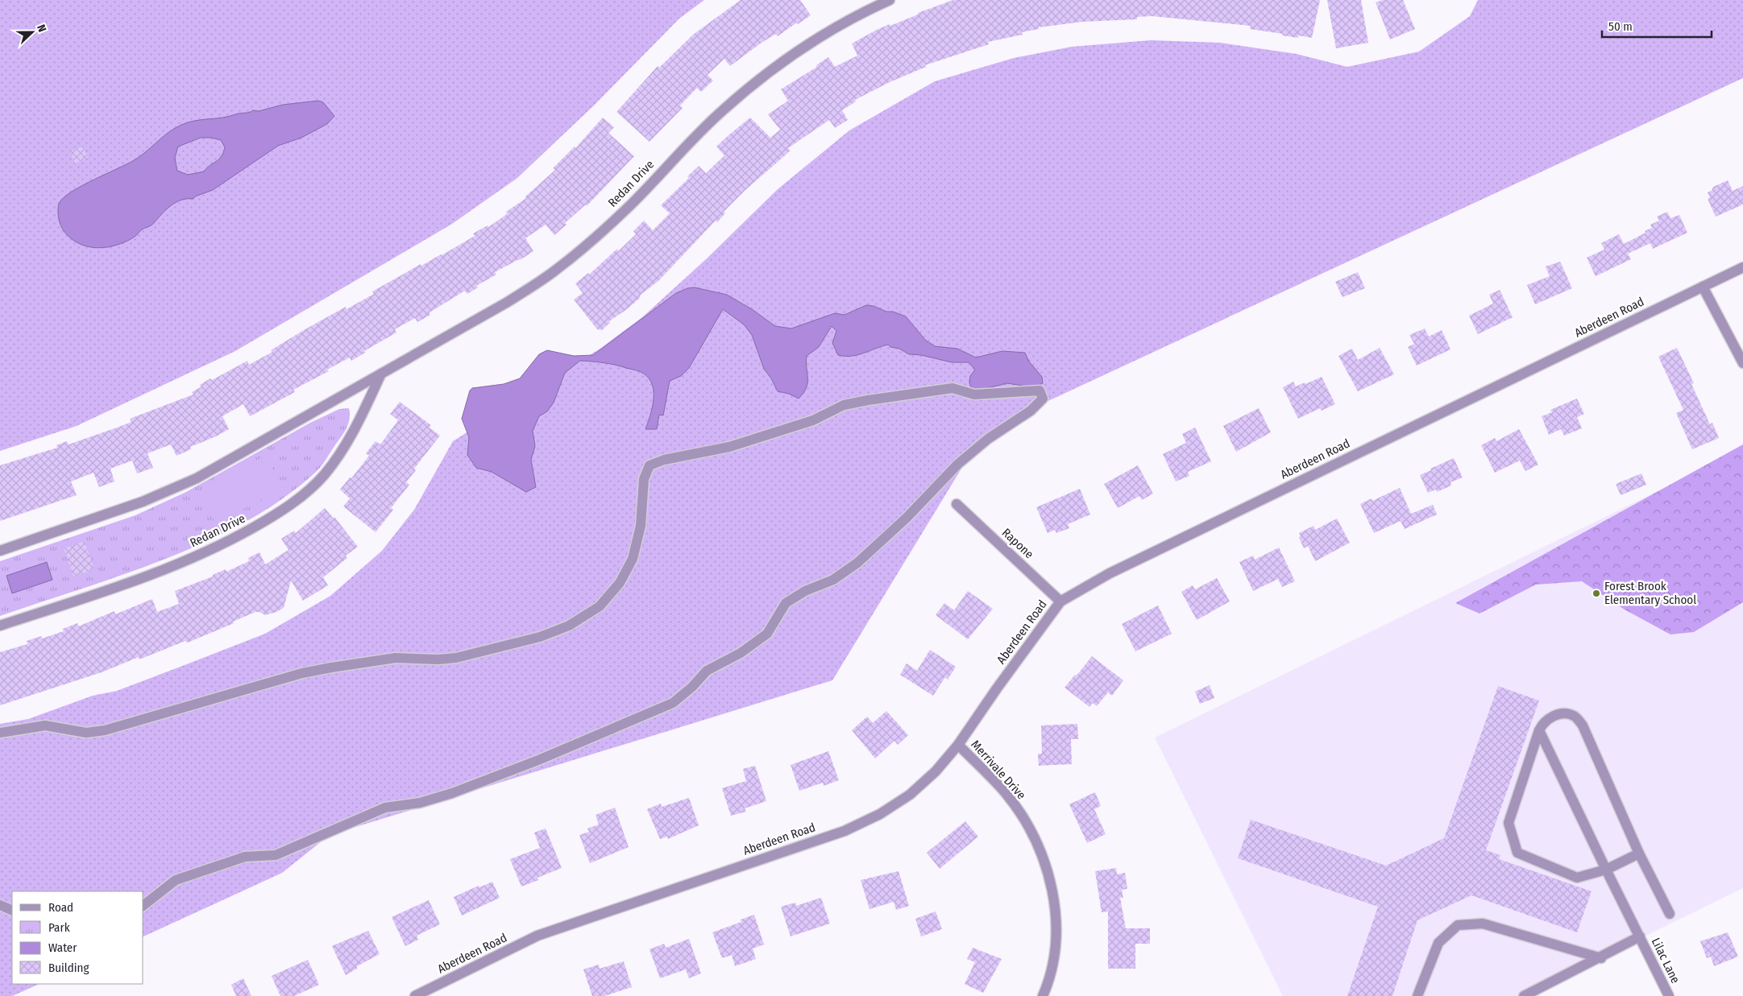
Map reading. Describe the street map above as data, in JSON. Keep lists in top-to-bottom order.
{
  "streets": {
    "street": [
      "Redan Drive",
      "Aberdeen Road",
      "Rapone",
      "Merrivale Drive",
      "Lilac Lane"
    ]
  },
  "crossings": [
    ["Aberdeen Road", "Rapone"],
    ["Aberdeen Road", "Merrivale Drive"]
  ],
  "places": ["Forest Brook Elementary School"],
  "legend": [
    "Road",
    "Park",
    "Water",
    "Building"
  ],
  "scale_bar": "50 m",
  "north": "right"
}
